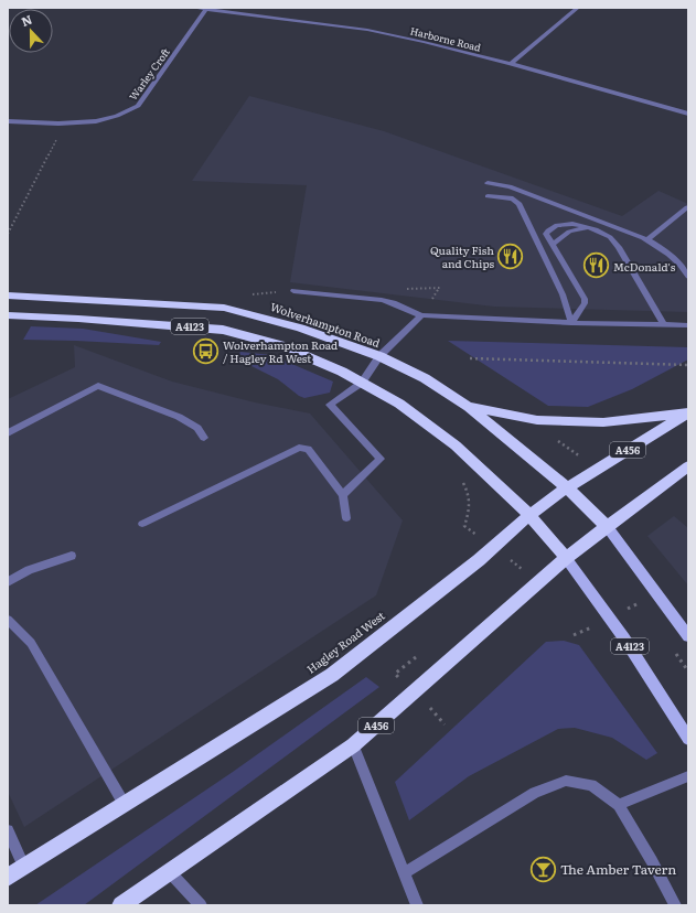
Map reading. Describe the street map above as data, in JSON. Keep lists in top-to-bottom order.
{
  "streets": {
    "highway": [
      "Wolverhampton Road",
      "A4123",
      "A456",
      "Hagley Road West"
    ],
    "street": ["Harborne Road", "Warley Croft"]
  },
  "crossings": [
    ["Harborne Road", "Warley Croft"],
    ["Wolverhampton Road", "A456"],
    ["Wolverhampton Road", "Hagley Road West"],
    ["A4123", "A456"],
    ["A4123", "Hagley Road West"]
  ],
  "places": {
    "restaurant": ["Quality Fish and Chips", "McDonald's"],
    "bus stop": ["Wolverhampton Road / Hagley Rd West"],
    "bar": ["The Amber Tavern"]
  },
  "north": "top"
}
